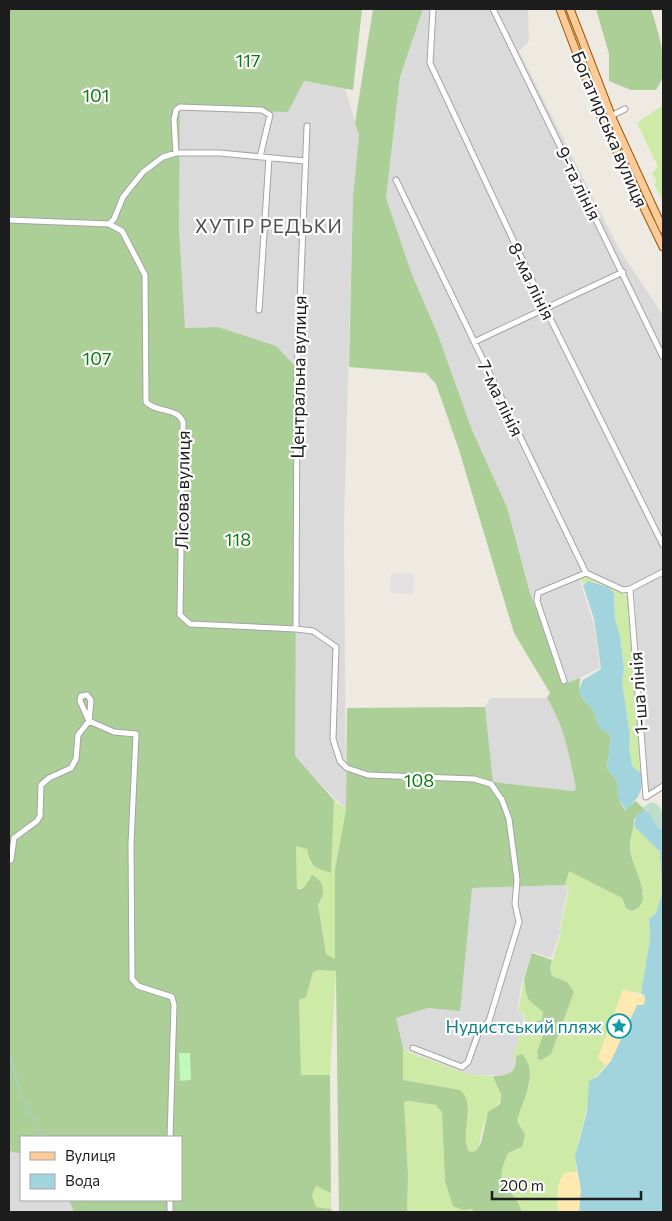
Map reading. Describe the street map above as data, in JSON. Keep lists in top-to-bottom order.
{
  "streets": {
    "main road": ["Богатирська вулиця"],
    "street": [
      "9-та лінія",
      "8-ма лінія",
      "Центральна вулиця",
      "7-ма лінія",
      "Лісова вулиця",
      "1-ша лінія"
    ]
  },
  "crossings": [
    ["Центральна вулиця", "Лісова вулиця"]
  ],
  "districts": ["ХУТІР РЕДЬКИ"],
  "parks": [
    "117",
    "101",
    "107",
    "118",
    "108"
  ],
  "places": {
    "place": ["Нудистський пляж"]
  },
  "legend": ["Вулиця", "Вода"],
  "scale_bar": "200 m"
}
